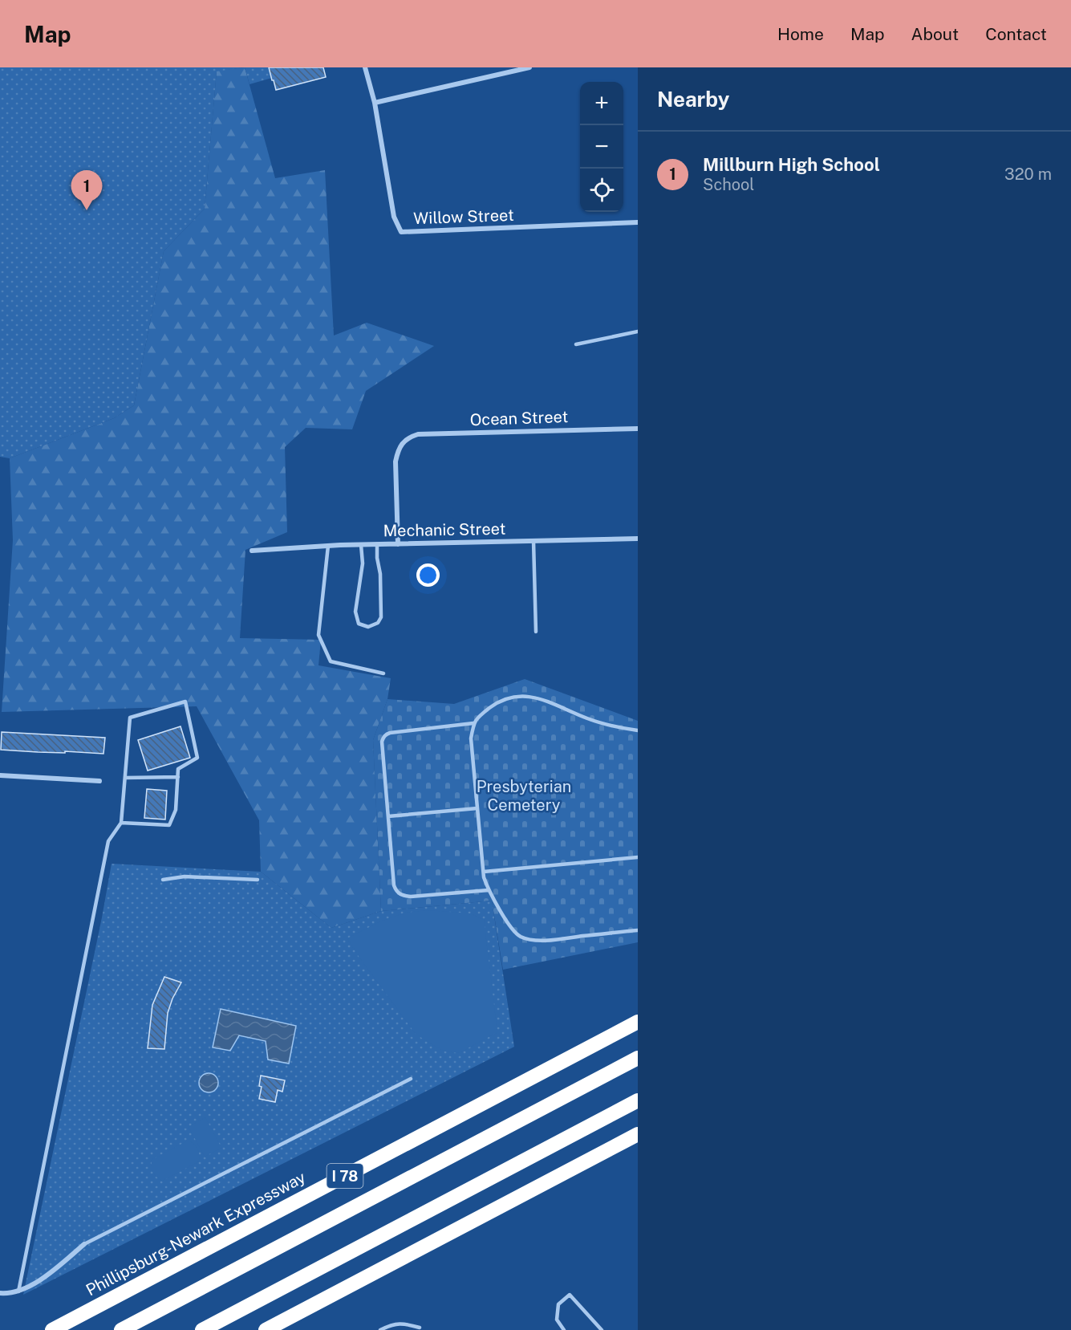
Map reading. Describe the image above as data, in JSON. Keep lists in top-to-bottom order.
{
  "streets": {
    "highway": ["I 78", "Phillipsburg-Newark Expressway"],
    "street": ["Willow Street", "Ocean Street", "Mechanic Street"]
  },
  "crossings": [
    ["Ocean Street", "Mechanic Street"]
  ],
  "parks": ["Presbyterian Cemetery"],
  "page": {
    "header": "Map",
    "nav": [
      "Home",
      "Map",
      "About",
      "Contact"
    ],
    "heading": "Nearby",
    "map_buttons": ["+", "−"],
    "list": [
      {
        "mark": "1",
        "name": "Millburn High School",
        "note": "School",
        "value": "320 m"
      }
    ],
    "pins": "1"
  }
}
